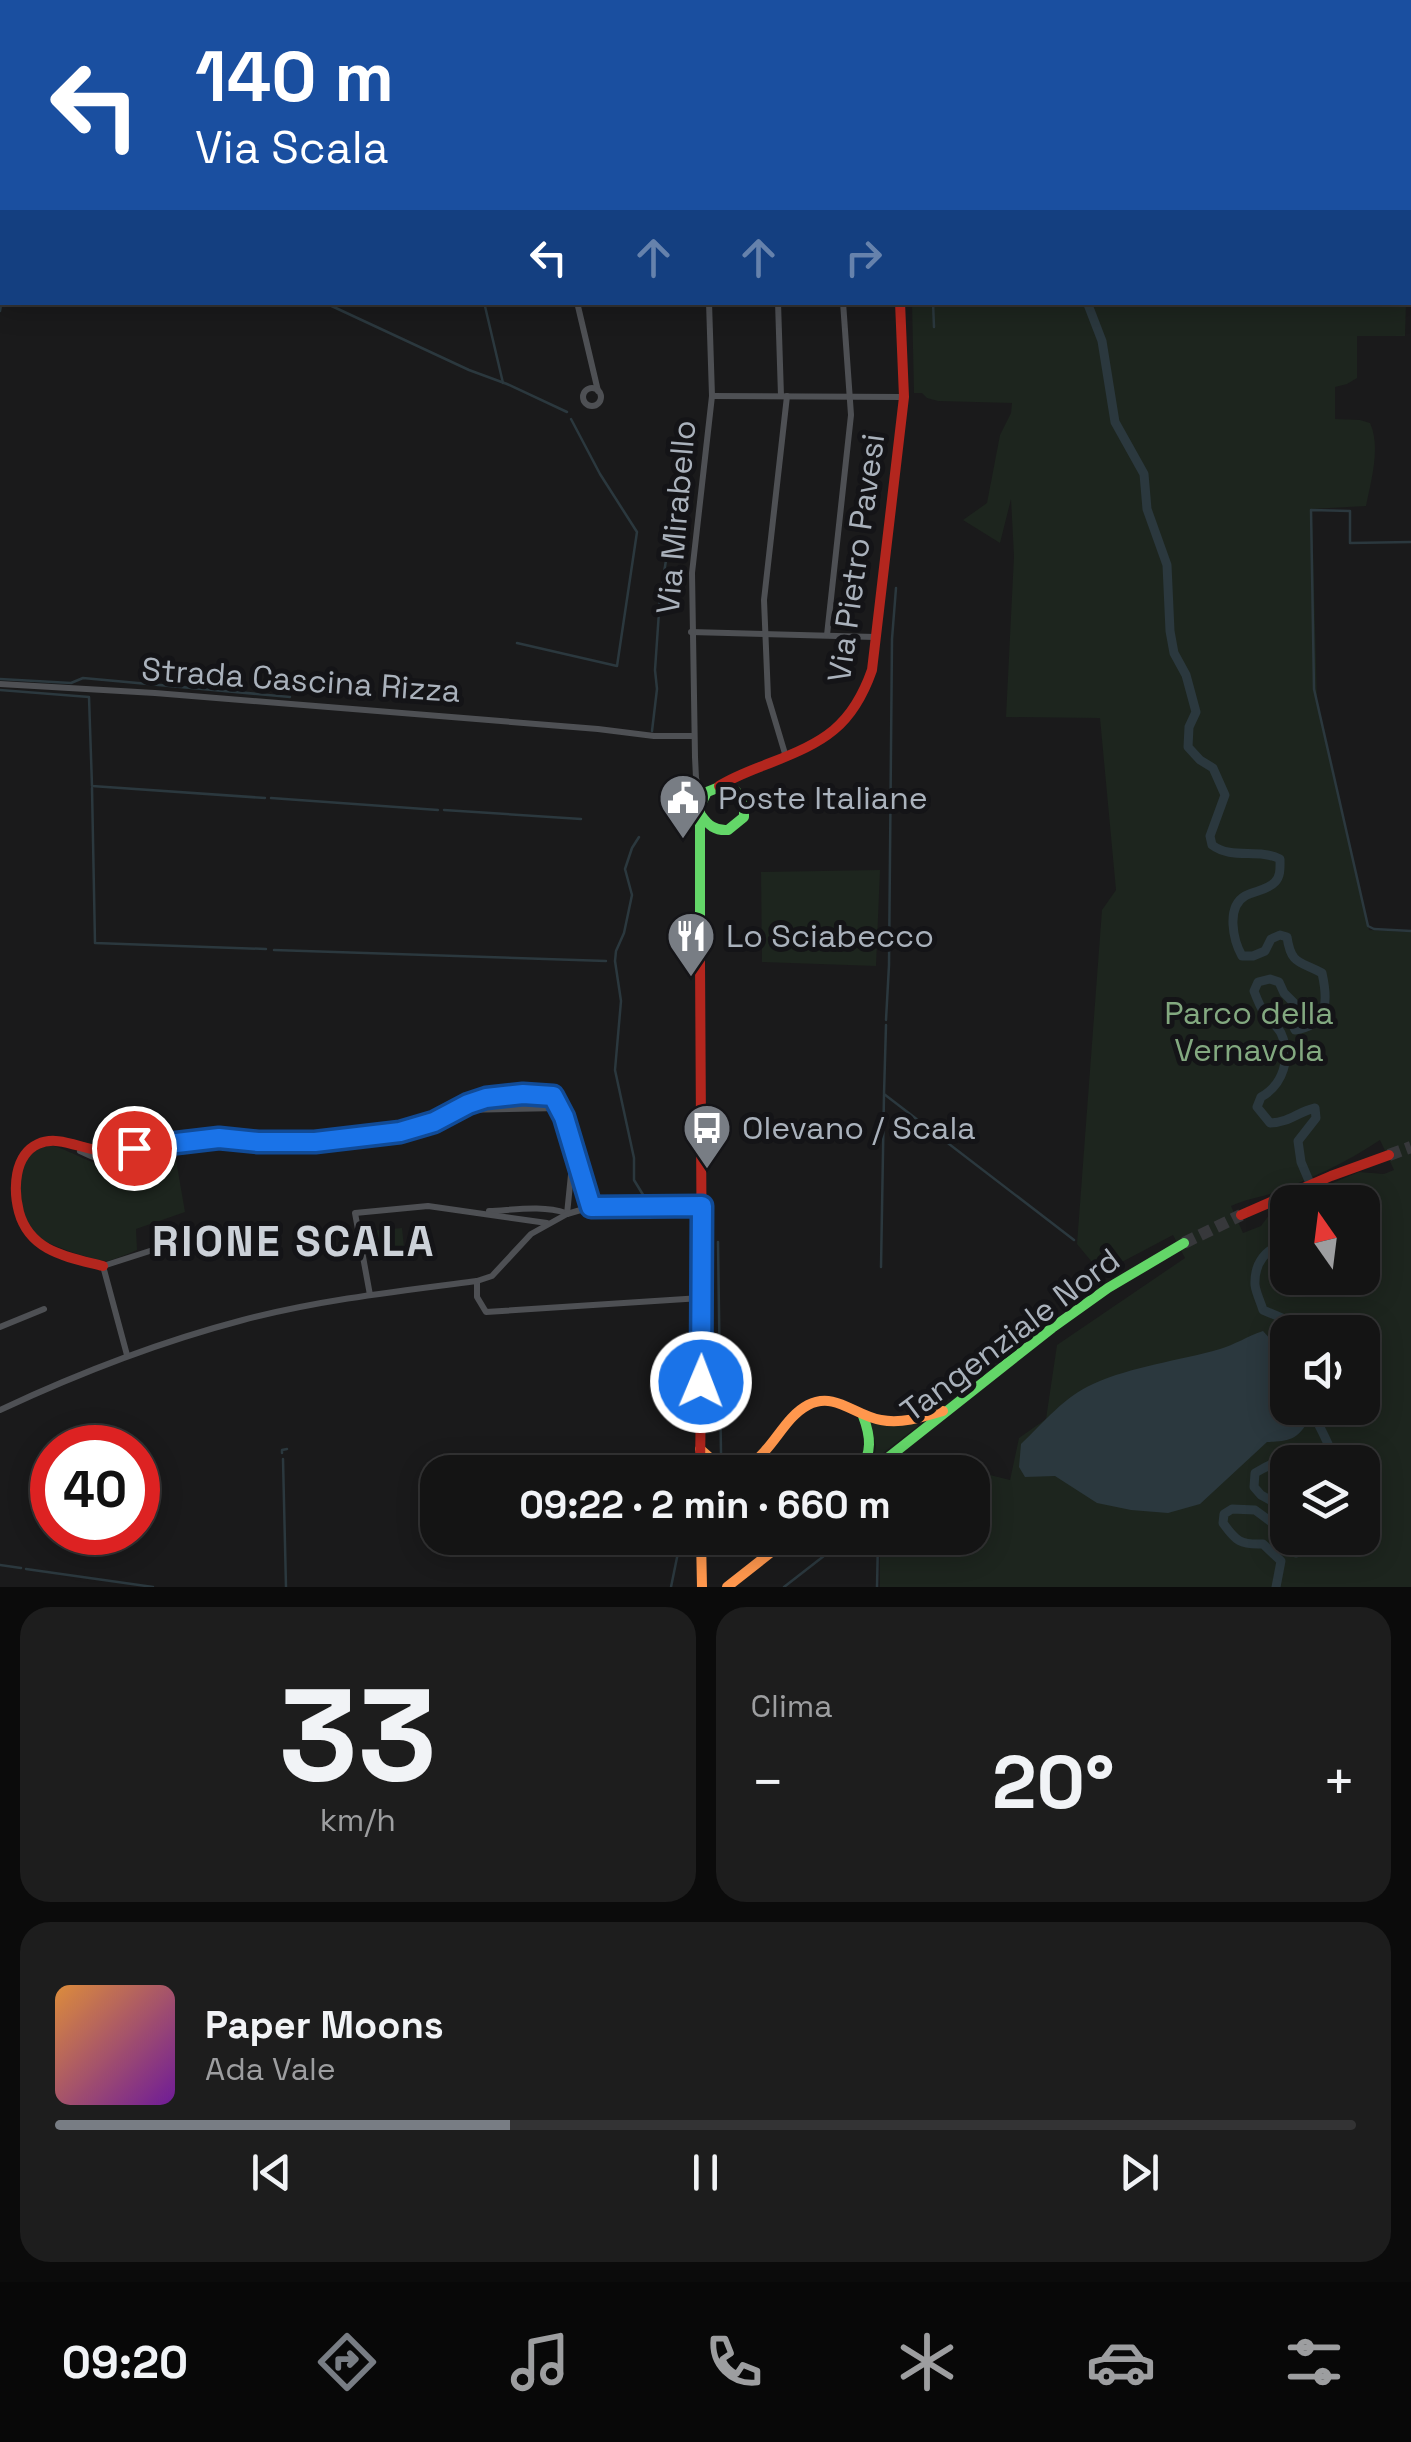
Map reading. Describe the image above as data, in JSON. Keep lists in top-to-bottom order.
{
  "streets": {
    "main road": ["Via Pietro Pavesi", "Tangenziale Nord"],
    "street": ["Via Mirabello", "Strada Cascina Rizza"]
  },
  "crossings": [
    ["Via Mirabello", "Via Pietro Pavesi"],
    ["Via Mirabello", "Strada Cascina Rizza"]
  ],
  "districts": ["RIONE SCALA"],
  "parks": ["Parco della Vernavola"],
  "places": {
    "public building": ["Poste Italiane"],
    "restaurant": ["Lo Sciabecco"],
    "bus stop": ["Olevano / Scala"]
  },
  "north": "top",
  "page": {
    "turn": ["140 m", "Via Scala"],
    "limit": "40",
    "trip": "09:22 · 2 min · 660 m",
    "tile": [
      ["33", "km/h"],
      "Clima"
    ],
    "heat": ["−", "20°", "+"],
    "song": ["Paper Moons", "Ada Vale"],
    "tabs": "09:20"
  }
}
